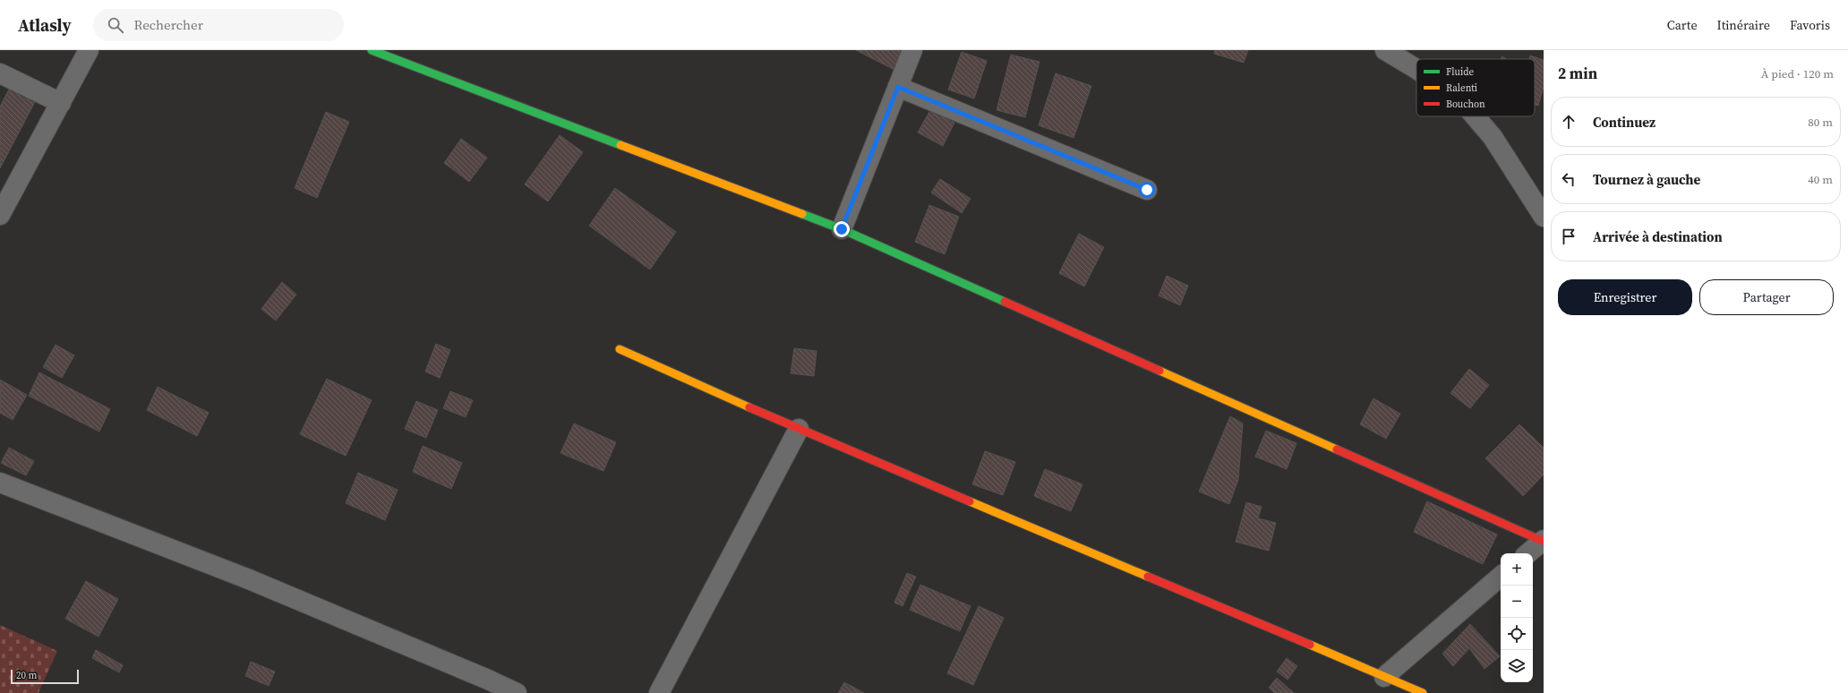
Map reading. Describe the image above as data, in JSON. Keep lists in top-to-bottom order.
{
  "legend": ["Fluide", "Ralenti", "Bouchon"],
  "scale_bar": "20 m",
  "page": {
    "header": "Atlasly",
    "search": "Rechercher",
    "nav": ["Carte", "Itinéraire", "Favoris"],
    "heading": ["2 min", "À pied · 120 m"],
    "list": [
      ["Continuez", "80 m"],
      ["Tournez à gauche", "40 m"],
      "Arrivée à destination"
    ],
    "buttons": ["Enregistrer", "Partager"],
    "map_buttons": ["+", "−"],
    "scale": "20 m"
  }
}
